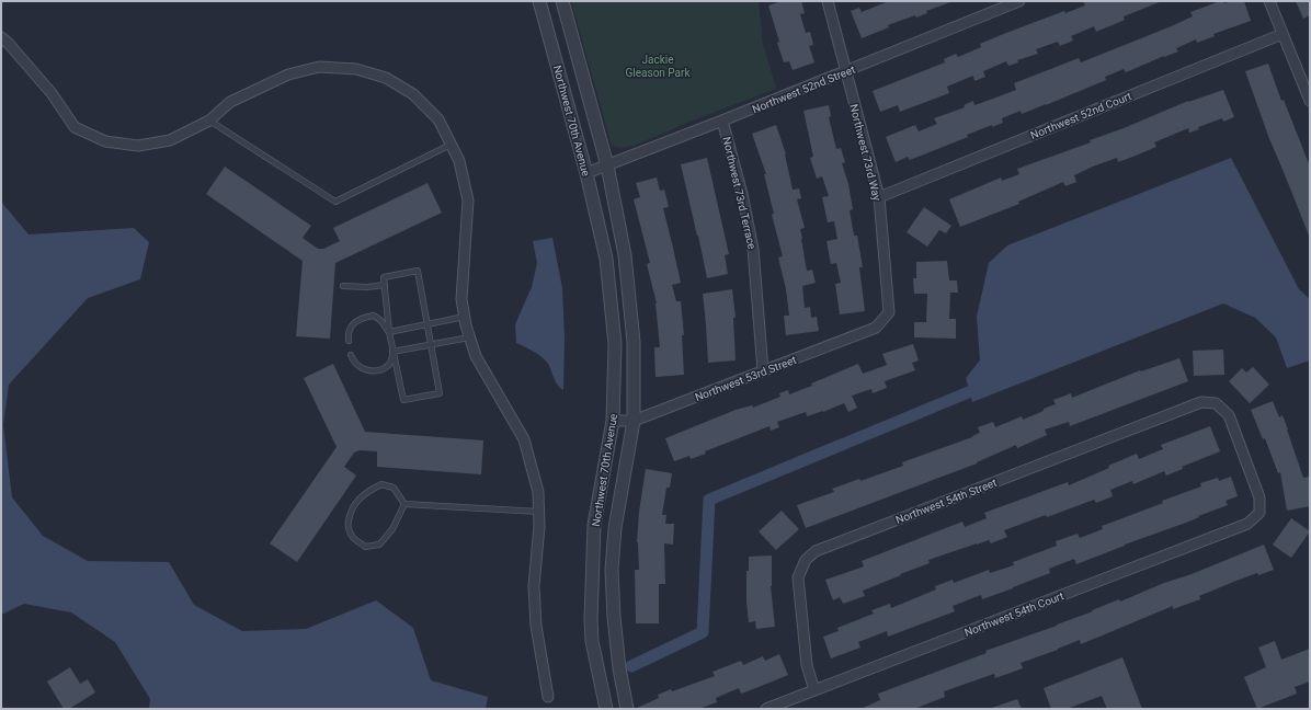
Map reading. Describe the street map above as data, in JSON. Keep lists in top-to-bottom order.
{
  "streets": {
    "street": [
      "Northwest 52nd Street",
      "Northwest 52nd Court",
      "Northwest 70th Avenue",
      "Northwest 73rd Way",
      "Northwest 73rd Terrace",
      "Northwest 53rd Street",
      "Northwest 54th Street",
      "Northwest 54th Court"
    ]
  },
  "crossings": [
    ["Northwest 52nd Street", "Northwest 70th Avenue"],
    ["Northwest 52nd Street", "Northwest 73rd Way"],
    ["Northwest 52nd Street", "Northwest 73rd Terrace"],
    ["Northwest 52nd Court", "Northwest 73rd Way"],
    ["Northwest 70th Avenue", "Northwest 53rd Street"],
    ["Northwest 73rd Way", "Northwest 53rd Street"],
    ["Northwest 73rd Terrace", "Northwest 53rd Street"],
    ["Northwest 54th Street", "Northwest 54th Court"]
  ],
  "parks": ["Jackie Gleason Park"]
}
